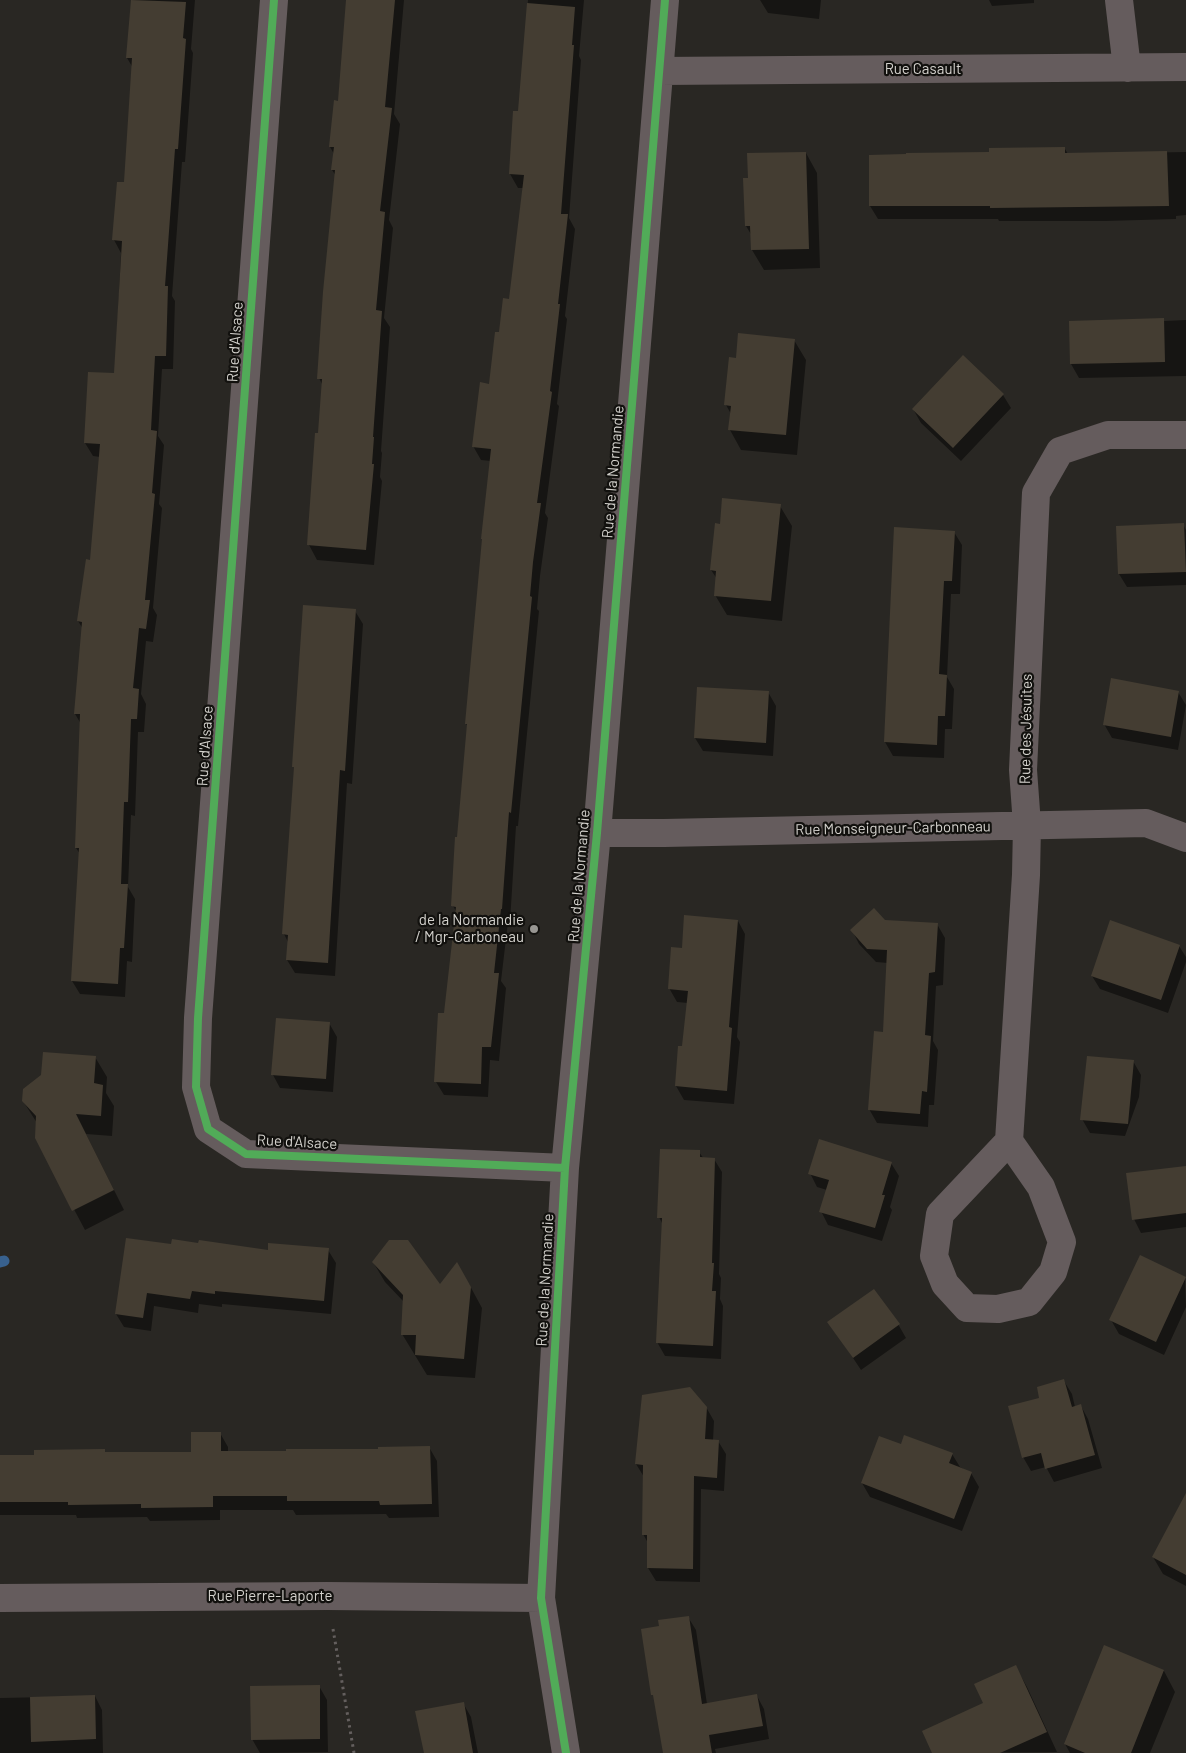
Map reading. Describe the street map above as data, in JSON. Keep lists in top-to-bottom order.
{
  "streets": {
    "street": [
      "Rue Casault",
      "Rue d'Alsace",
      "Rue de la Normandie",
      "Rue des Jésuites",
      "Rue Monseigneur-Carbonneau",
      "Rue Pierre-Laporte"
    ]
  },
  "crossings": [
    ["Rue Casault", "Rue de la Normandie"],
    ["Rue d'Alsace", "Rue de la Normandie"],
    ["Rue de la Normandie", "Rue Monseigneur-Carbonneau"],
    ["Rue de la Normandie", "Rue Pierre-Laporte"],
    ["Rue des Jésuites", "Rue Monseigneur-Carbonneau"]
  ],
  "places": ["de la Normandie / Mgr-Carboneau"]
}
